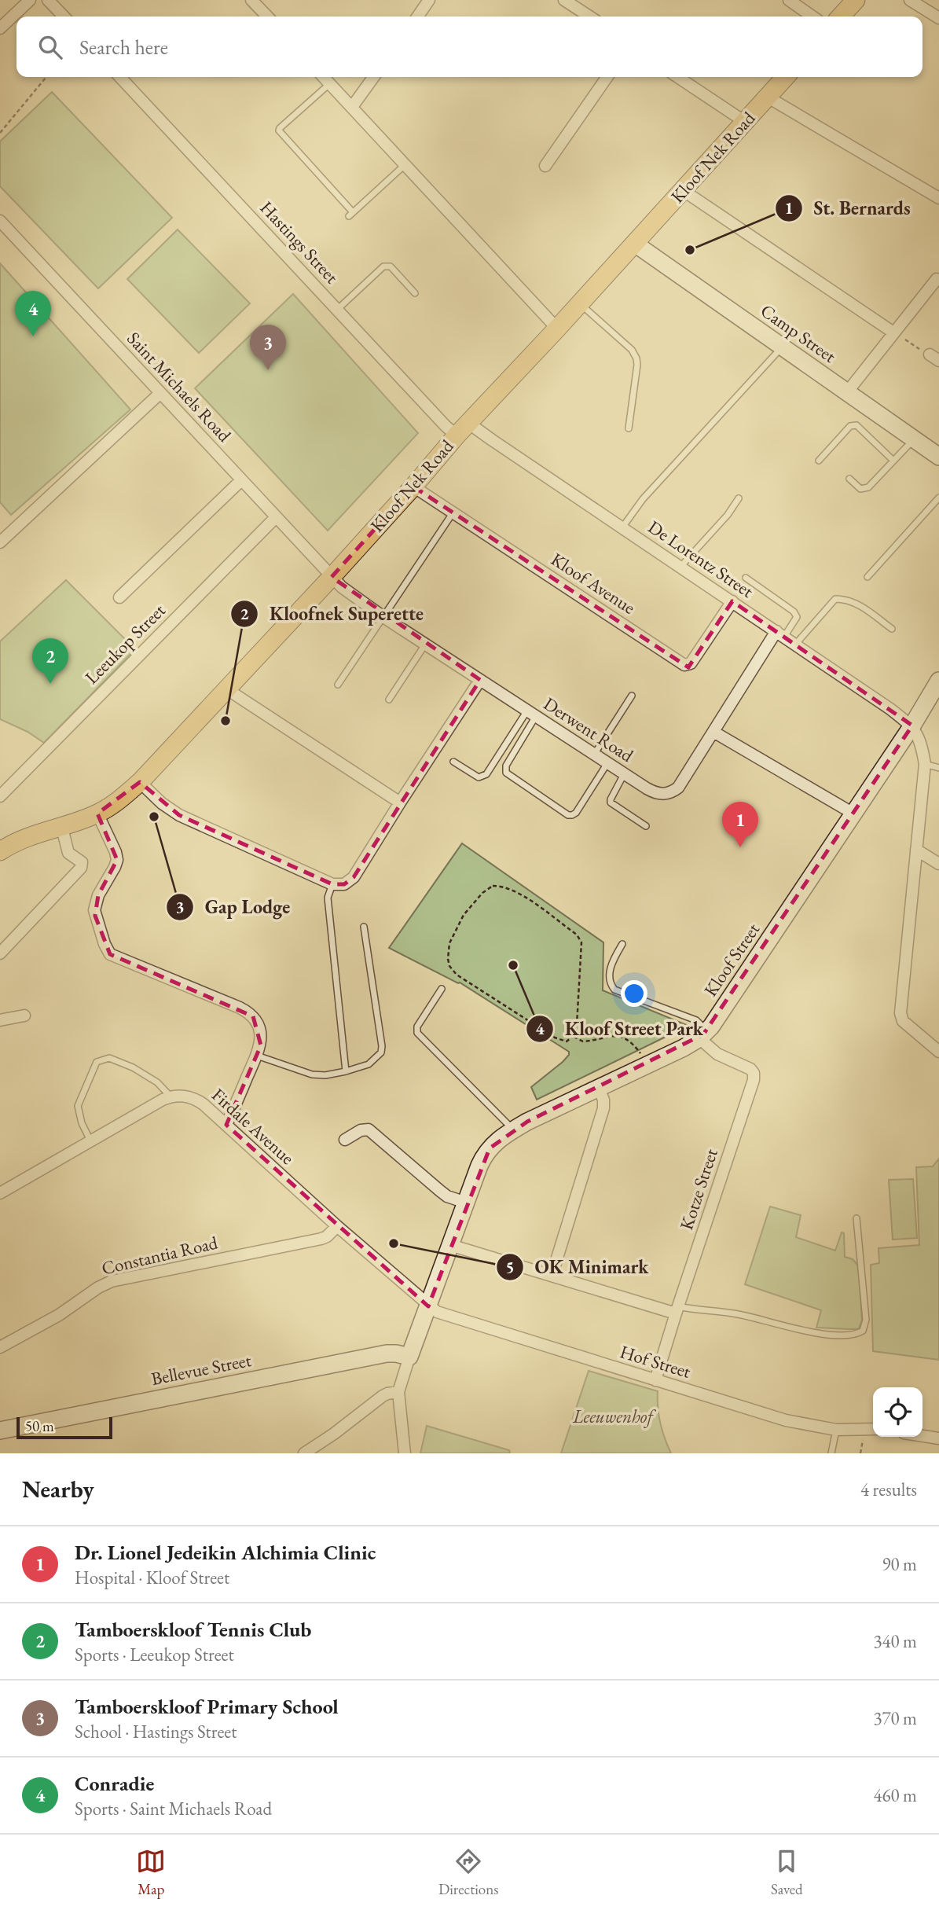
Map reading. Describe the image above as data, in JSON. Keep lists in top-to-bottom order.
{
  "streets": {
    "main road": ["Kloof Nek Road"],
    "street": [
      "Hastings Street",
      "Camp Street",
      "Saint Michaels Road",
      "De Lorentz Street",
      "Kloof Avenue",
      "Leeukop Street",
      "Derwent Road",
      "Kloof Street",
      "Firdale Avenue",
      "Kotze Street",
      "Constantia Road",
      "Hof Street",
      "Bellevue Street"
    ]
  },
  "crossings": [
    ["Kloof Nek Road", "Hastings Street"],
    ["Kloof Nek Road", "Camp Street"],
    ["Kloof Nek Road", "Saint Michaels Road"],
    ["Kloof Nek Road", "De Lorentz Street"],
    ["Kloof Nek Road", "Kloof Avenue"],
    ["Kloof Nek Road", "Derwent Road"],
    ["Hastings Street", "De Lorentz Street"],
    ["Saint Michaels Road", "Leeukop Street"],
    ["Saint Michaels Road", "Derwent Road"],
    ["De Lorentz Street", "Kloof Avenue"],
    ["De Lorentz Street", "Derwent Road"],
    ["De Lorentz Street", "Kloof Street"],
    ["Kloof Street", "Firdale Avenue"],
    ["Kloof Street", "Kotze Street"],
    ["Kloof Street", "Hof Street"],
    ["Kloof Street", "Bellevue Street"],
    ["Firdale Avenue", "Constantia Road"],
    ["Firdale Avenue", "Hof Street"],
    ["Kotze Street", "Hof Street"]
  ],
  "parks": ["Leeuwenhof"],
  "places": [
    "St. Bernards",
    "Kloofnek Superette",
    "Gap Lodge",
    "Kloof Street Park",
    "OK Minimark"
  ],
  "scale_bar": "50 m",
  "page": {
    "search": "Search here",
    "pins": [
      "4",
      "3",
      "2",
      "1"
    ],
    "scale": "50 m",
    "heading": ["Nearby", "4 results"],
    "list": [
      {
        "mark": "1",
        "name": "Dr. Lionel Jedeikin Alchimia Clinic",
        "note": "Hospital · Kloof Street",
        "value": "90 m"
      },
      {
        "mark": "2",
        "name": "Tamboerskloof Tennis Club",
        "note": "Sports · Leeukop Street",
        "value": "340 m"
      },
      {
        "mark": "3",
        "name": "Tamboerskloof Primary School",
        "note": "School · Hastings Street",
        "value": "370 m"
      },
      {
        "mark": "4",
        "name": "Conradie",
        "note": "Sports · Saint Michaels Road",
        "value": "460 m"
      }
    ],
    "nav": ["Map", "Directions", "Saved"]
  }
}
